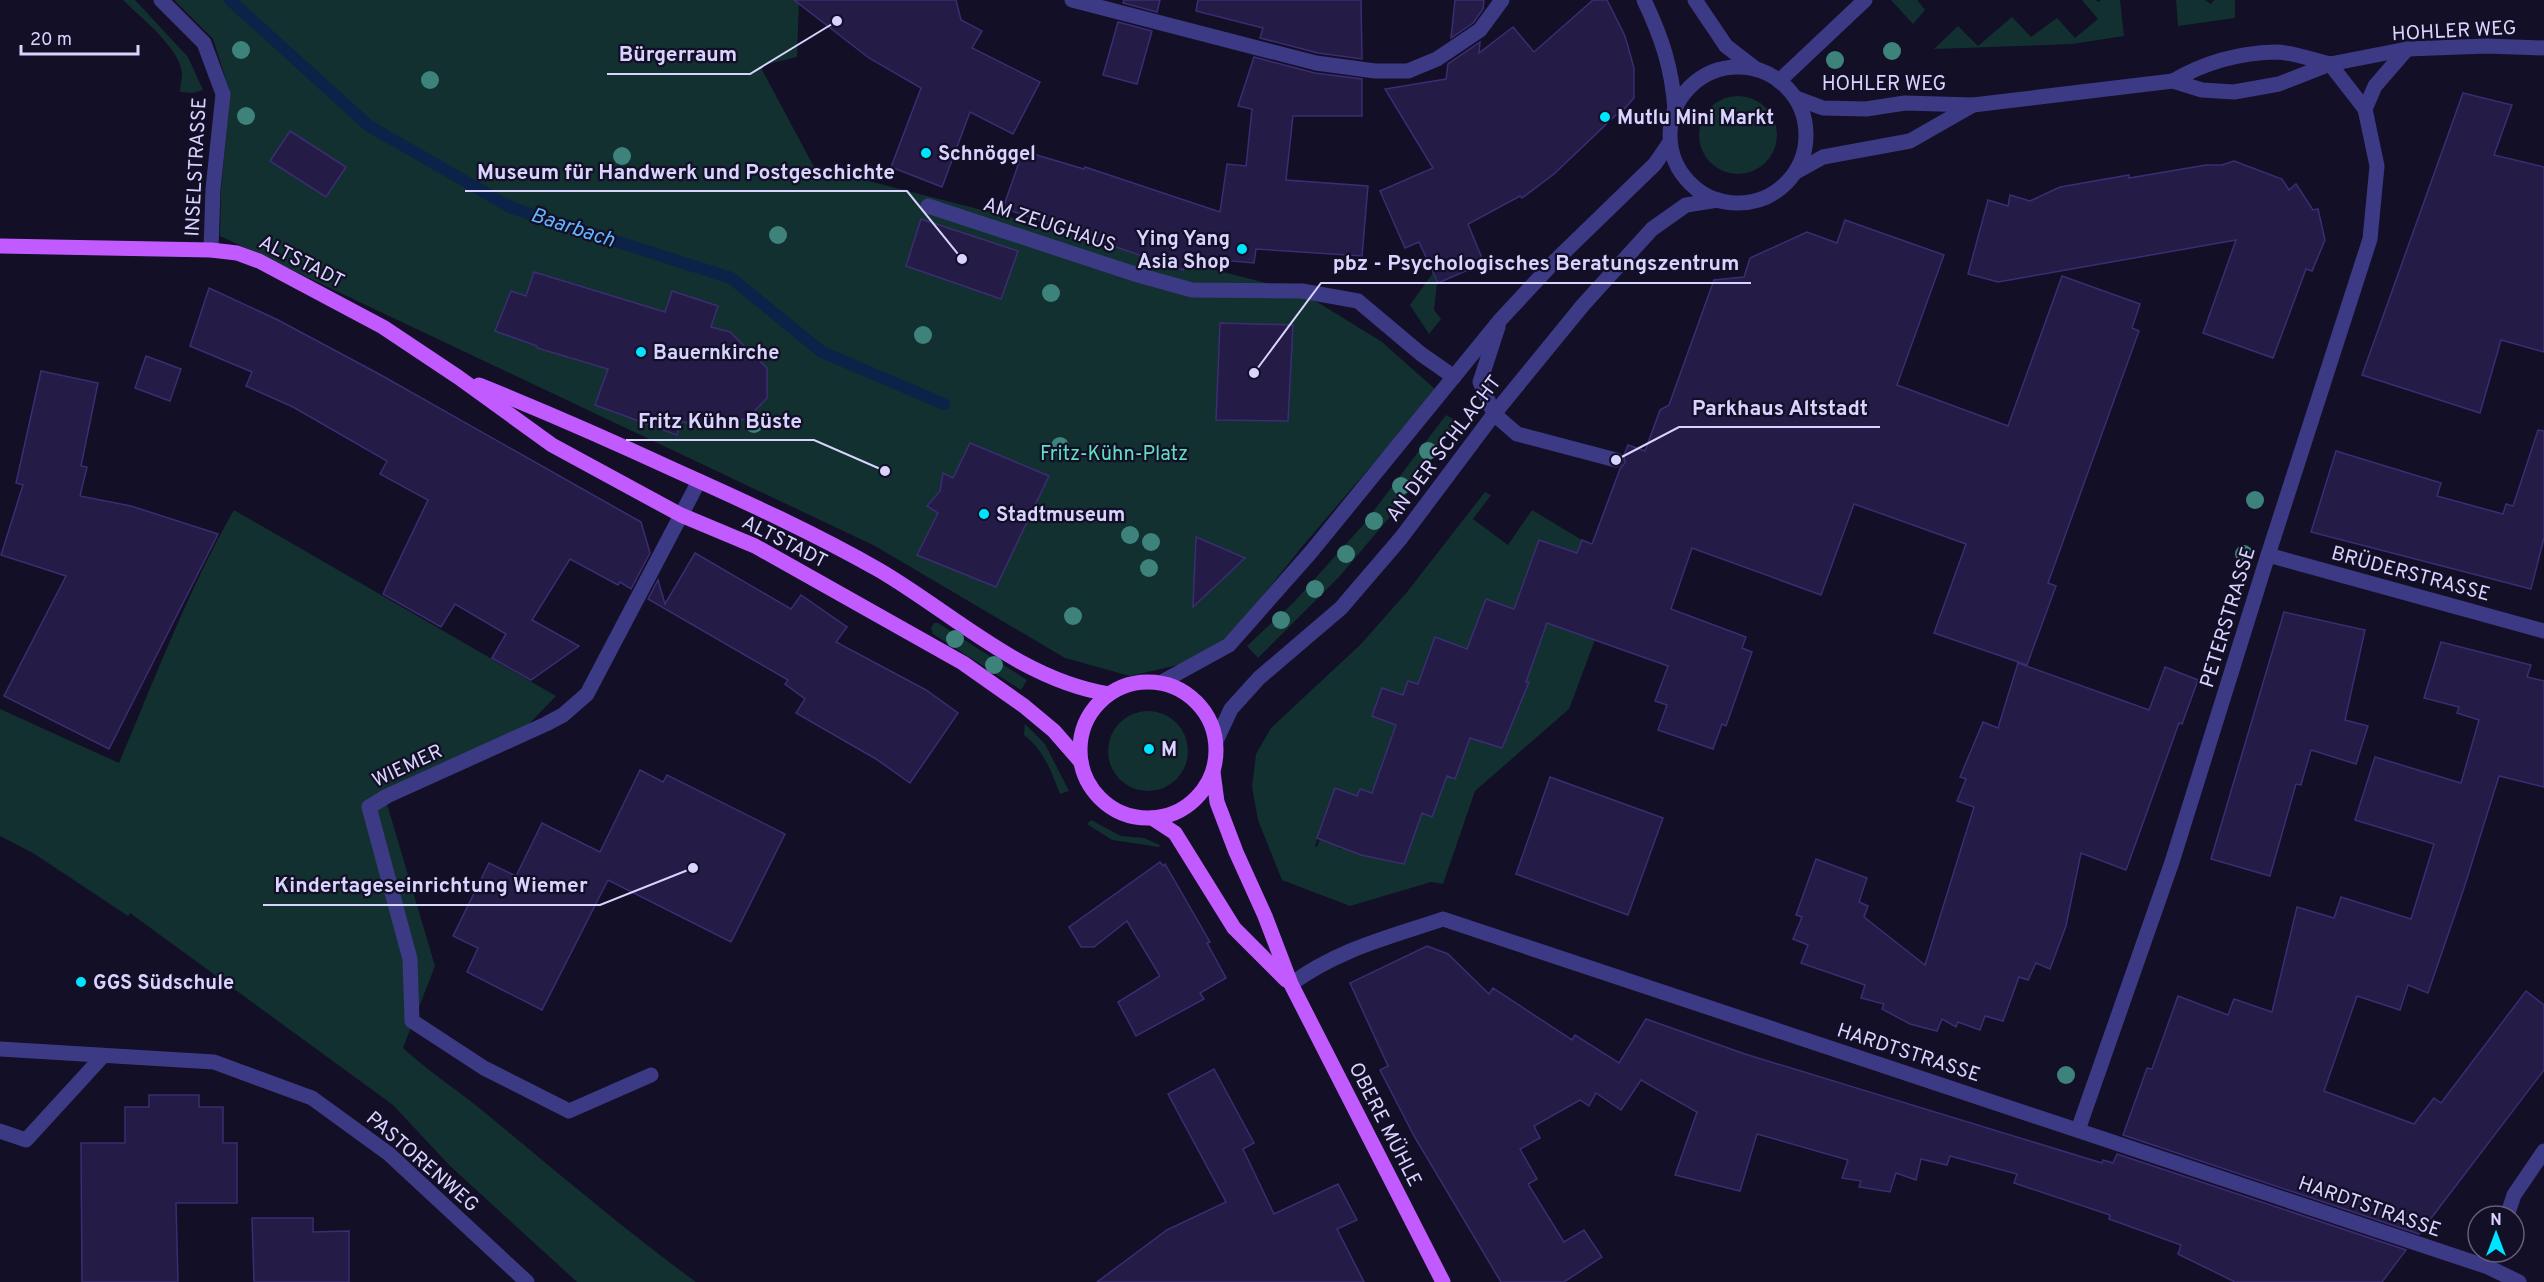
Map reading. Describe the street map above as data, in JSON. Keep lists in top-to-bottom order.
{
  "streets": {
    "main road": ["ALTSTADT", "OBERE MÜHLE"],
    "street": [
      "HOHLER WEG",
      "INSELSTRASSE",
      "AM ZEUGHAUS",
      "AN DER SCHLACHT",
      "BRÜDERSTRASSE",
      "PETERSTRASSE",
      "WIEMER",
      "HARDTSTRASSE",
      "PASTORENWEG"
    ]
  },
  "crossings": [
    ["HOHLER WEG", "AN DER SCHLACHT"],
    ["HOHLER WEG", "PETERSTRASSE"],
    ["INSELSTRASSE", "ALTSTADT"],
    ["AM ZEUGHAUS", "AN DER SCHLACHT"],
    ["ALTSTADT", "AN DER SCHLACHT"],
    ["ALTSTADT", "WIEMER"],
    ["ALTSTADT", "OBERE MÜHLE"],
    ["AN DER SCHLACHT", "OBERE MÜHLE"],
    ["BRÜDERSTRASSE", "PETERSTRASSE"],
    ["PETERSTRASSE", "HARDTSTRASSE"],
    ["HARDTSTRASSE", "OBERE MÜHLE"]
  ],
  "water": ["Baarbach"],
  "parks": ["Fritz-Kühn-Platz"],
  "places": [
    "Bürgerraum",
    "Mutlu Mini Markt",
    "Schnöggel",
    "Ying Yang Asia Shop",
    "Museum für Handwerk und Postgeschichte",
    "Bauernkirche",
    "pbz - Psychologisches Beratungszentrum",
    "Parkhaus Altstadt",
    "Fritz Kühn Büste",
    "Stadtmuseum",
    "M",
    "Kindertageseinrichtung Wiemer",
    "GGS Südschule"
  ],
  "scale_bar": "20 m",
  "north": "top"
}
